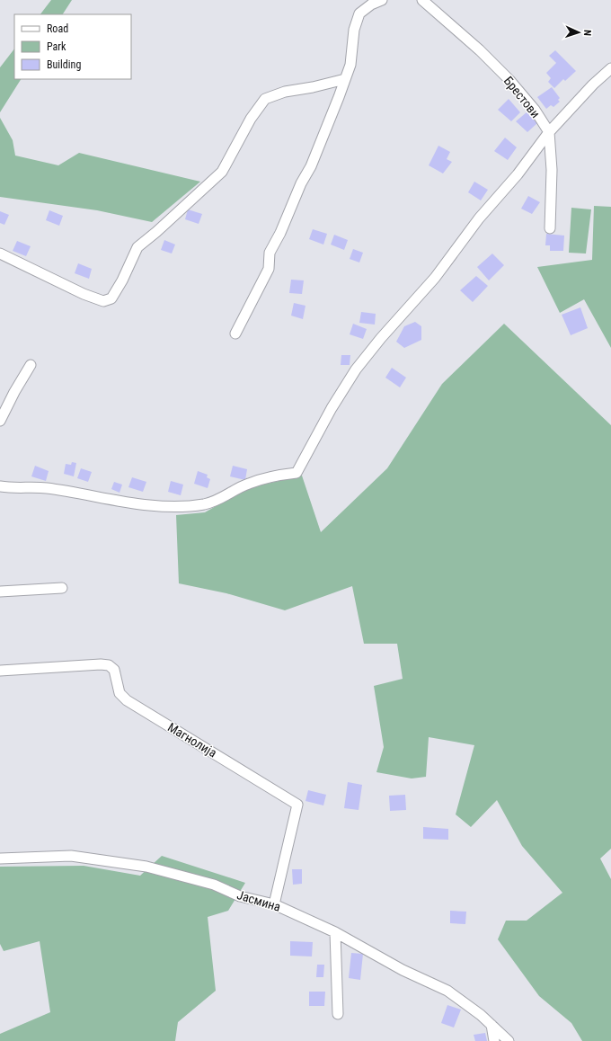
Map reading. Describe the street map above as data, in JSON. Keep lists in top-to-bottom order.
{
  "streets": {
    "street": ["Брестови", "Магнолија", "Јасмина"]
  },
  "crossings": [
    ["Магнолија", "Јасмина"]
  ],
  "legend": ["Road", "Park", "Building"],
  "north": "right"
}
